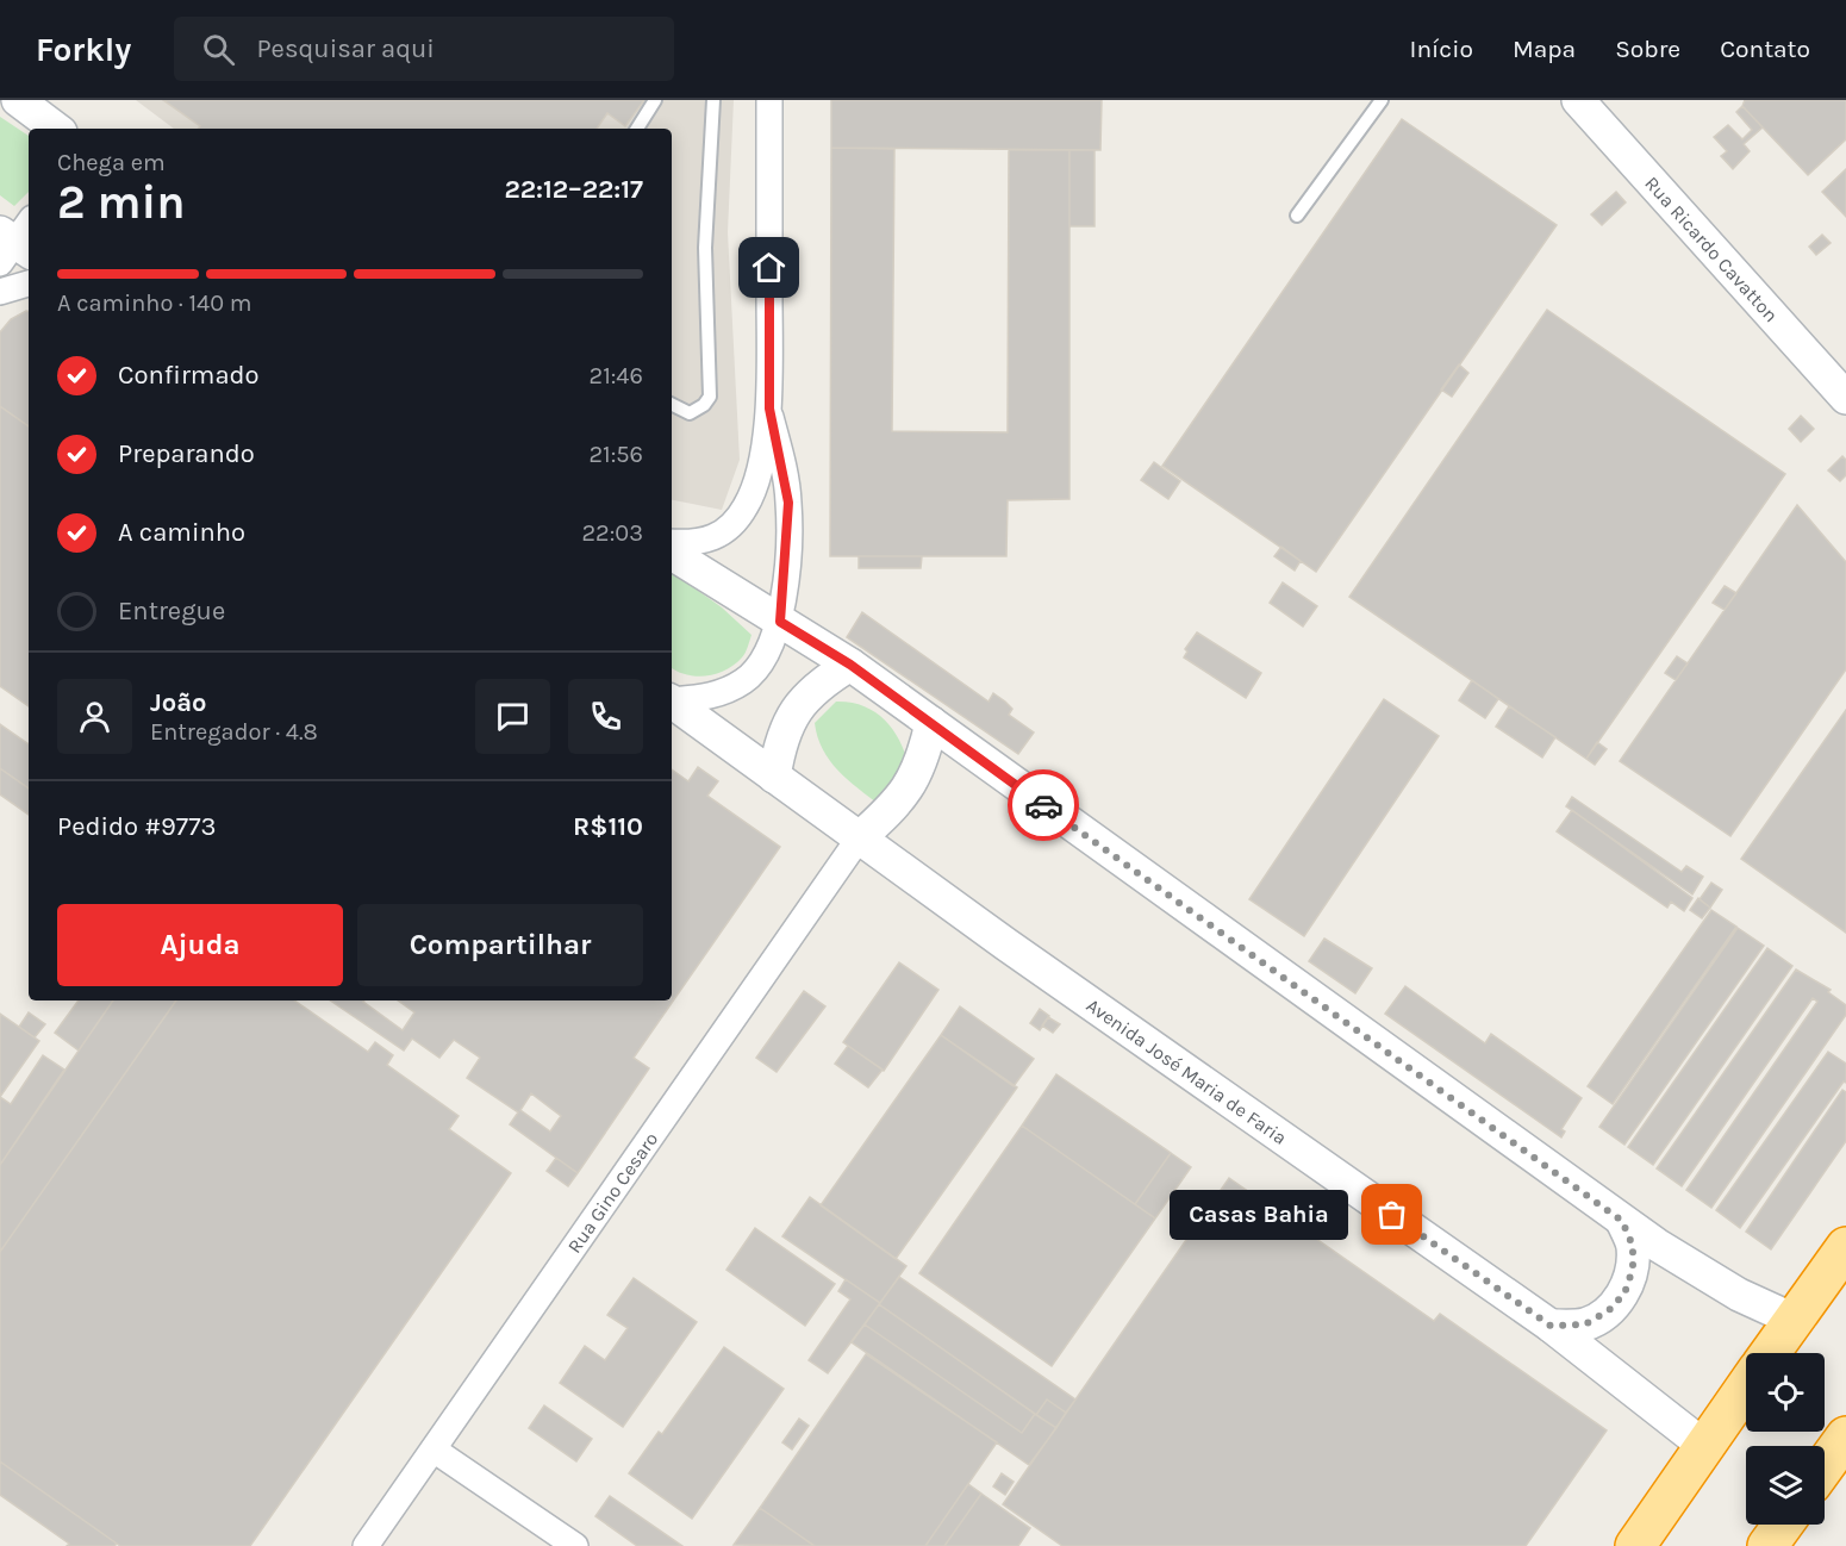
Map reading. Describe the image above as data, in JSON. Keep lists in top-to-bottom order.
{
  "streets": {
    "street": ["Rua Ricardo Cavatton", "Avenida José Maria de Faria", "Rua Gino Cesaro"]
  },
  "crossings": [
    ["Avenida José Maria de Faria", "Rua Gino Cesaro"]
  ],
  "places": ["Casas Bahia"],
  "page": {
    "header": "Forkly",
    "search": "Pesquisar aqui",
    "nav": [
      "Início",
      "Mapa",
      "Sobre",
      "Contato"
    ],
    "heading": ["2 min", "Chega em", "22:12–22:17"],
    "panel": [
      "João",
      "Entregador · 4.8",
      "Pedido #9773",
      "R$110"
    ],
    "bar": "A caminho · 140 m",
    "list": [
      ["Confirmado", "21:46"],
      ["Preparando", "21:56"],
      ["A caminho", "22:03"],
      "Entregue"
    ],
    "buttons": ["Ajuda", "Compartilhar"],
    "bubble": "Casas Bahia"
  }
}
